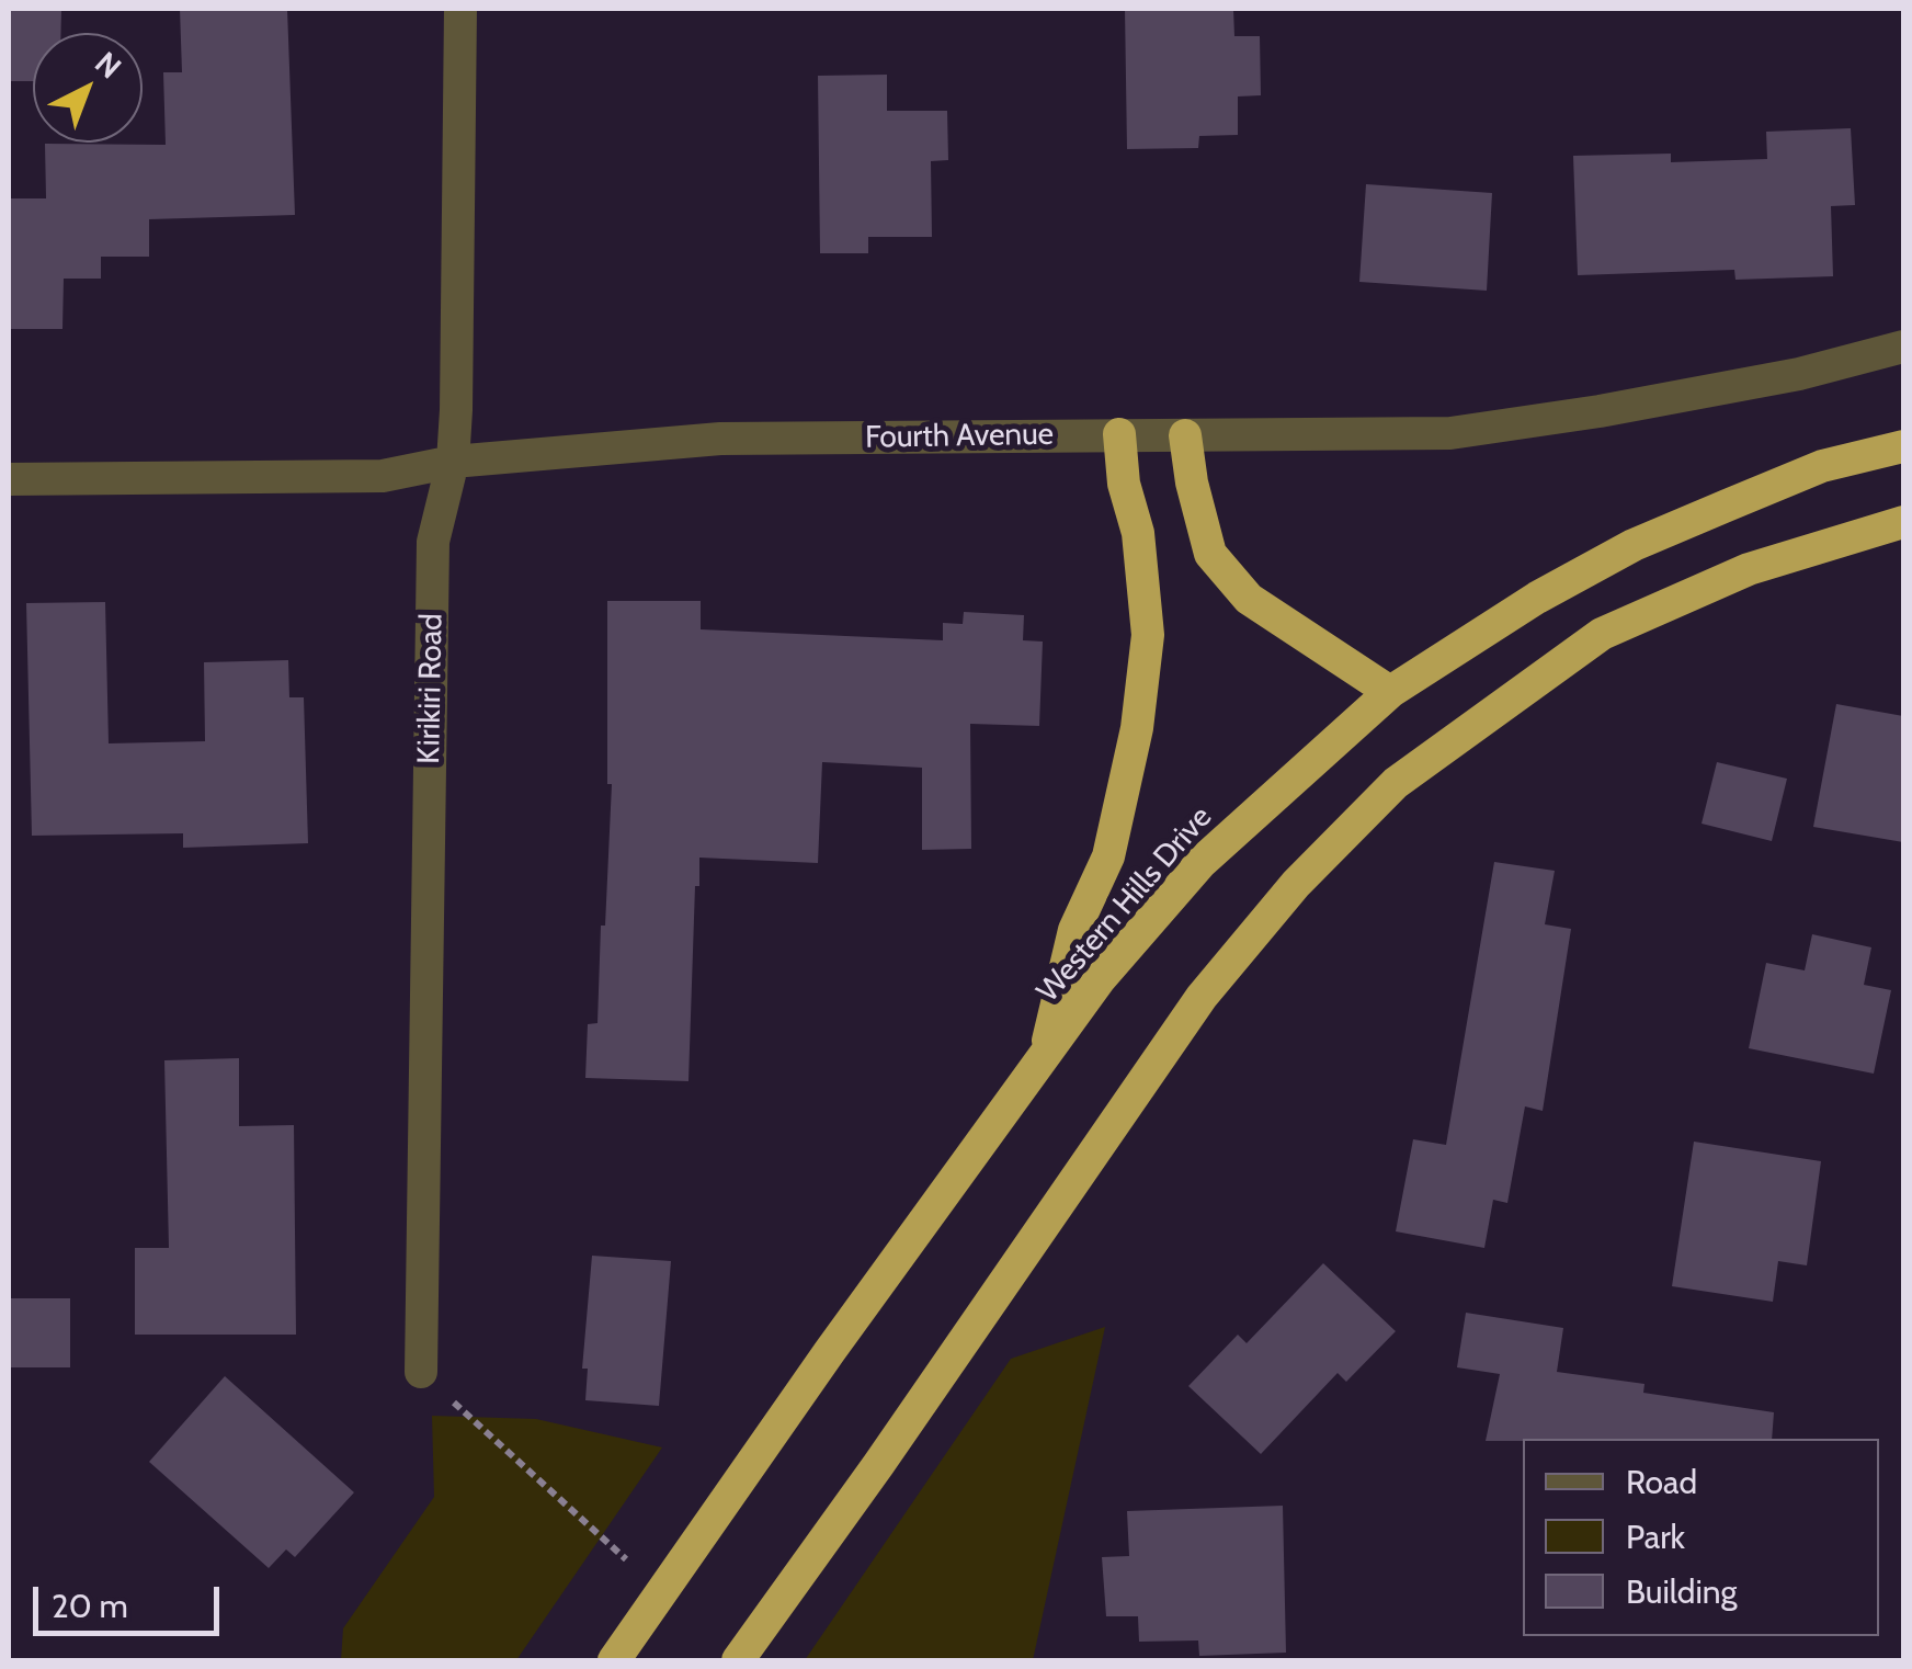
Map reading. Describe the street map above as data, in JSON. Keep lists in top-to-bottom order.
{
  "streets": {
    "highway": ["Western Hills Drive"],
    "street": ["Fourth Avenue", "Kirikiri Road"]
  },
  "crossings": [
    ["Fourth Avenue", "Kirikiri Road"]
  ],
  "legend": ["Road", "Park", "Building"],
  "scale_bar": "20 m",
  "north": "top right"
}
